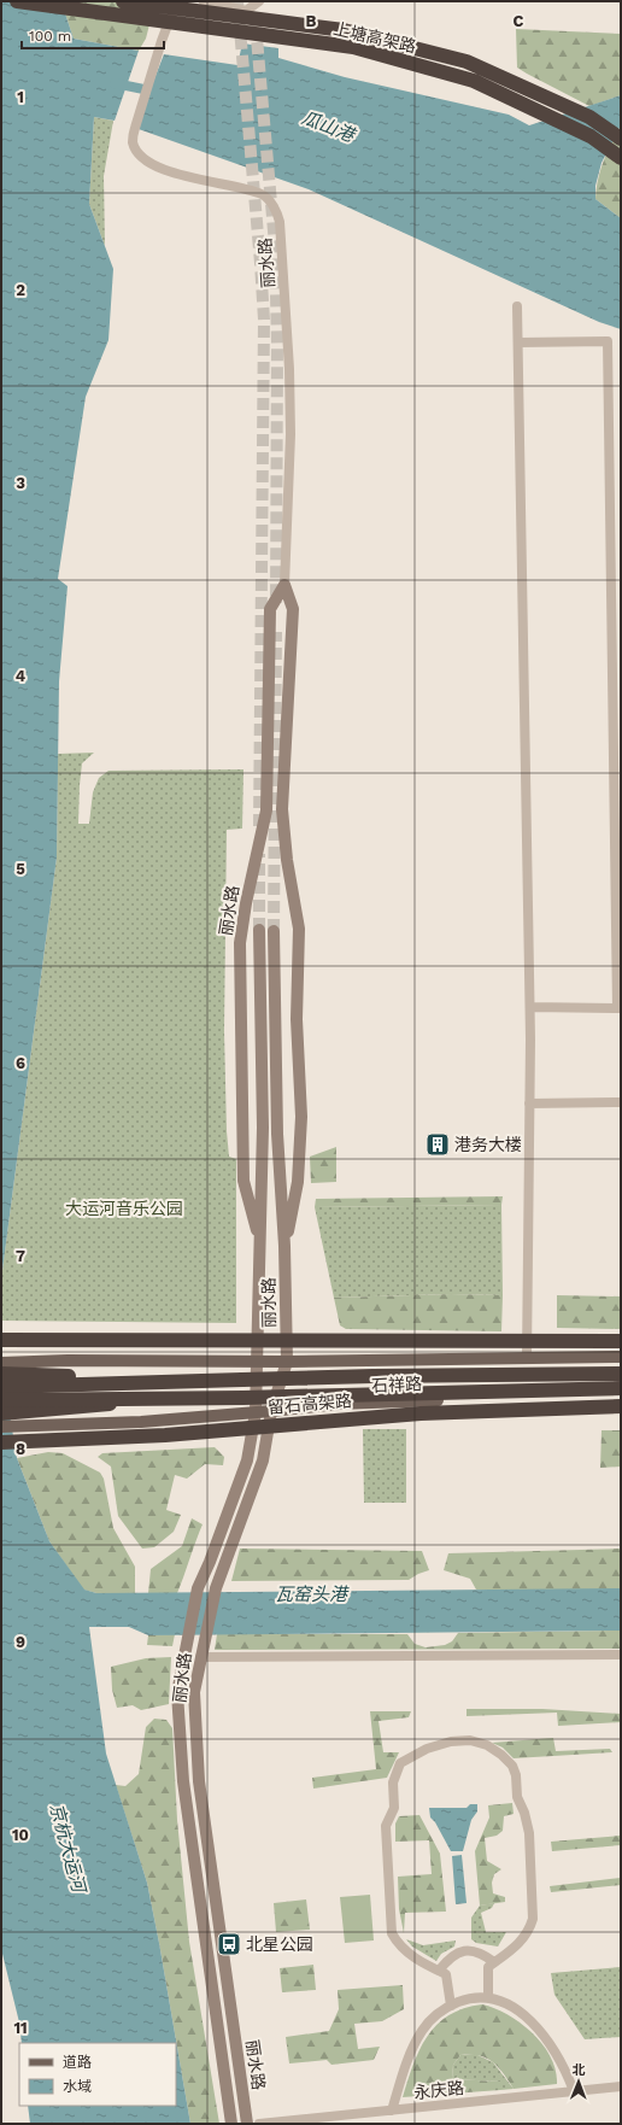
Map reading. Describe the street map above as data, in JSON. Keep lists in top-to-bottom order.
{
  "streets": {
    "highway": ["上塘高架路", "留石高架路"],
    "main road": ["丽水路", "石祥路"],
    "street": ["永庆路"]
  },
  "crossings": [
    ["丽水路", "石祥路"],
    ["石祥路", "留石高架路"]
  ],
  "water": ["瓜山港", "瓦窑头港", "京杭大运河"],
  "parks": ["大运河音乐公园"],
  "places": {
    "building": ["港务大楼"],
    "bus stop": ["北星公园"]
  },
  "legend": ["道路", "水域"],
  "scale_bar": "100 m",
  "north": "top",
  "grid": {
    "columns": ["B", "C"],
    "rows": [
      "1",
      "2",
      "3",
      "4",
      "5",
      "6",
      "7",
      "8",
      "9",
      "10",
      "11"
    ]
  }
}
